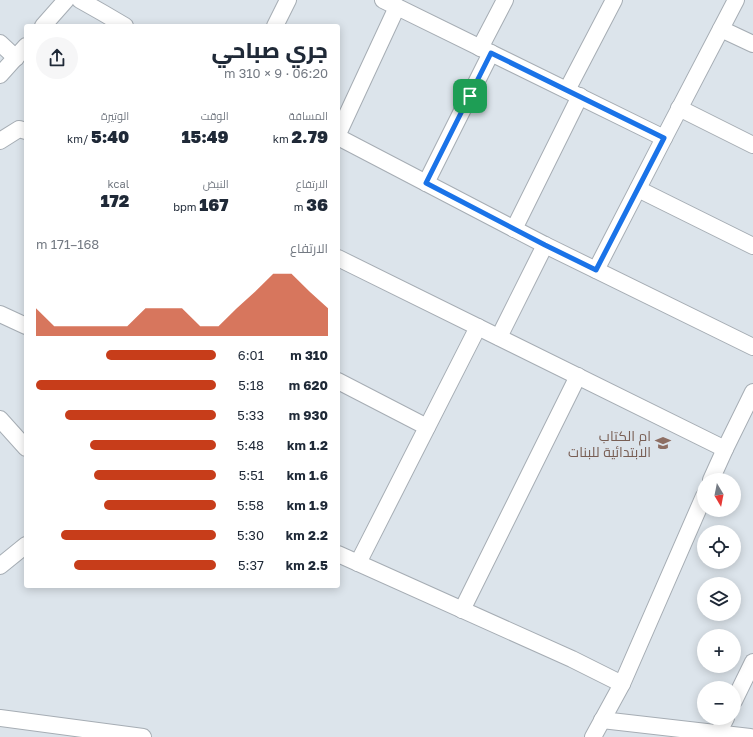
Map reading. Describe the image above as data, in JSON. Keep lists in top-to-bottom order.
{
  "places": {
    "school or university": ["ام الكتاب الابتدائية للبنات"]
  },
  "north": "bottom",
  "page": {
    "heading": ["جري صباحي", "06:20 · 9 × 310 m"],
    "stats": [
      ["المسافة", "2.79 km"],
      ["الوقت", "15:49"],
      ["الوتيرة", "5:40 /km"],
      ["الارتفاع", "36 m"],
      ["النبض", "167 bpm"],
      ["kcal", "172"]
    ],
    "chart": ["الارتفاع", "168–171 m"],
    "list": [
      {
        "name": "310 m",
        "note": "6:01"
      },
      {
        "name": "620 m",
        "note": "5:18"
      },
      {
        "name": "930 m",
        "note": "5:33"
      },
      {
        "name": "1.2 km",
        "note": "5:48"
      },
      {
        "name": "1.6 km",
        "note": "5:51"
      },
      {
        "name": "1.9 km",
        "note": "5:58"
      },
      {
        "name": "2.2 km",
        "note": "5:30"
      },
      {
        "name": "2.5 km",
        "note": "5:37"
      }
    ],
    "map_buttons": ["+", "−"]
  }
}
